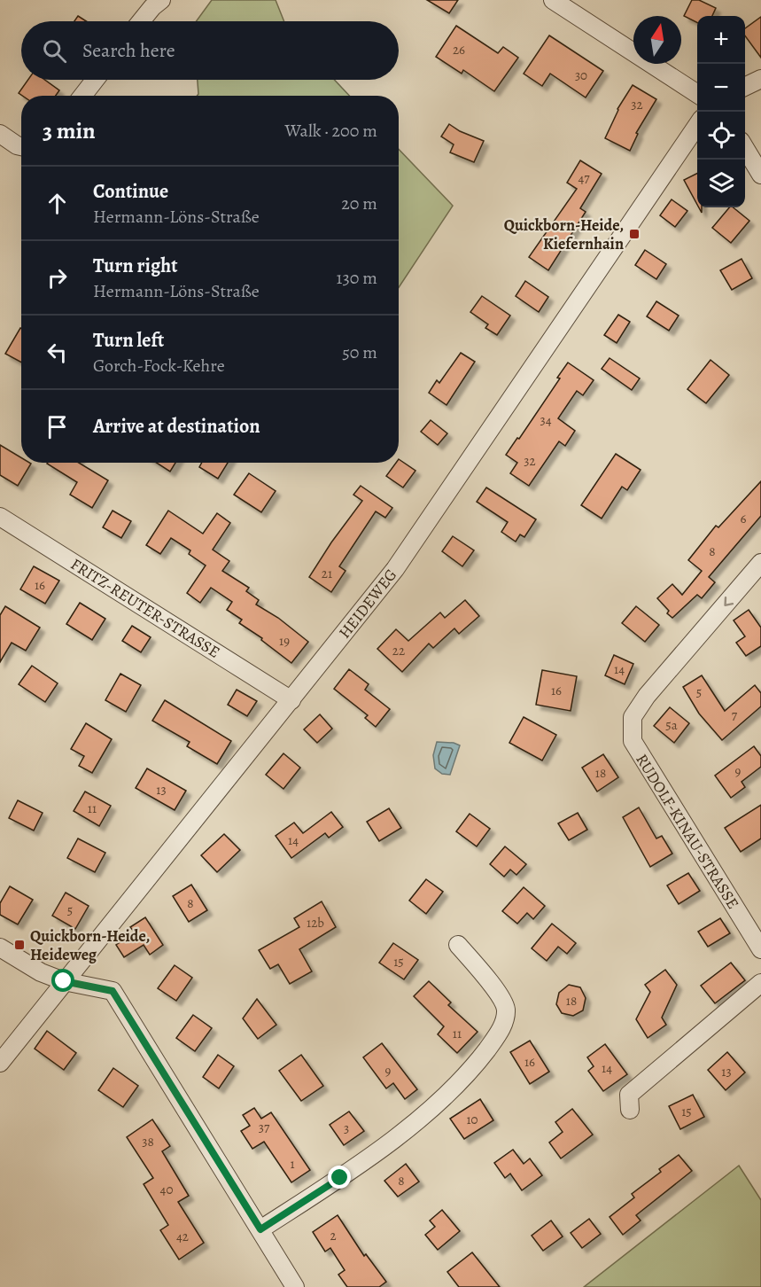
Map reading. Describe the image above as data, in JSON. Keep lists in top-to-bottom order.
{
  "streets": {
    "street": ["HEIDEWEG", "FRITZ-REUTER-STRASSE", "RUDOLF-KINAU-STRASSE"]
  },
  "crossings": [
    ["HEIDEWEG", "FRITZ-REUTER-STRASSE"]
  ],
  "one_way": ["RUDOLF-KINAU-STRASSE"],
  "places": {
    "transit": ["Quickborn-Heide, Kiefernhain", "Quickborn-Heide, Heideweg"]
  },
  "house_numbers": [
    "26",
    "30",
    "32",
    "47",
    "34",
    "32",
    "6",
    "8",
    "21",
    "16",
    "19",
    "22",
    "14",
    "16",
    "5",
    "7",
    "5a",
    "9",
    "18",
    "13",
    "11",
    "14",
    "8",
    "5",
    "12b",
    "15",
    "18",
    "11",
    "16",
    "14",
    "9",
    "13",
    "15",
    "10",
    "37",
    "3",
    "38",
    "1",
    "8",
    "40",
    "2",
    "42"
  ],
  "north": "top",
  "page": {
    "map_buttons": ["+", "−"],
    "search": "Search here",
    "heading": ["3 min", "Walk · 200 m"],
    "list": [
      ["Continue", "Hermann-Löns-Straße", "20 m"],
      ["Turn right", "Hermann-Löns-Straße", "130 m"],
      ["Turn left", "Gorch-Fock-Kehre", "50 m"],
      "Arrive at destination"
    ]
  }
}
